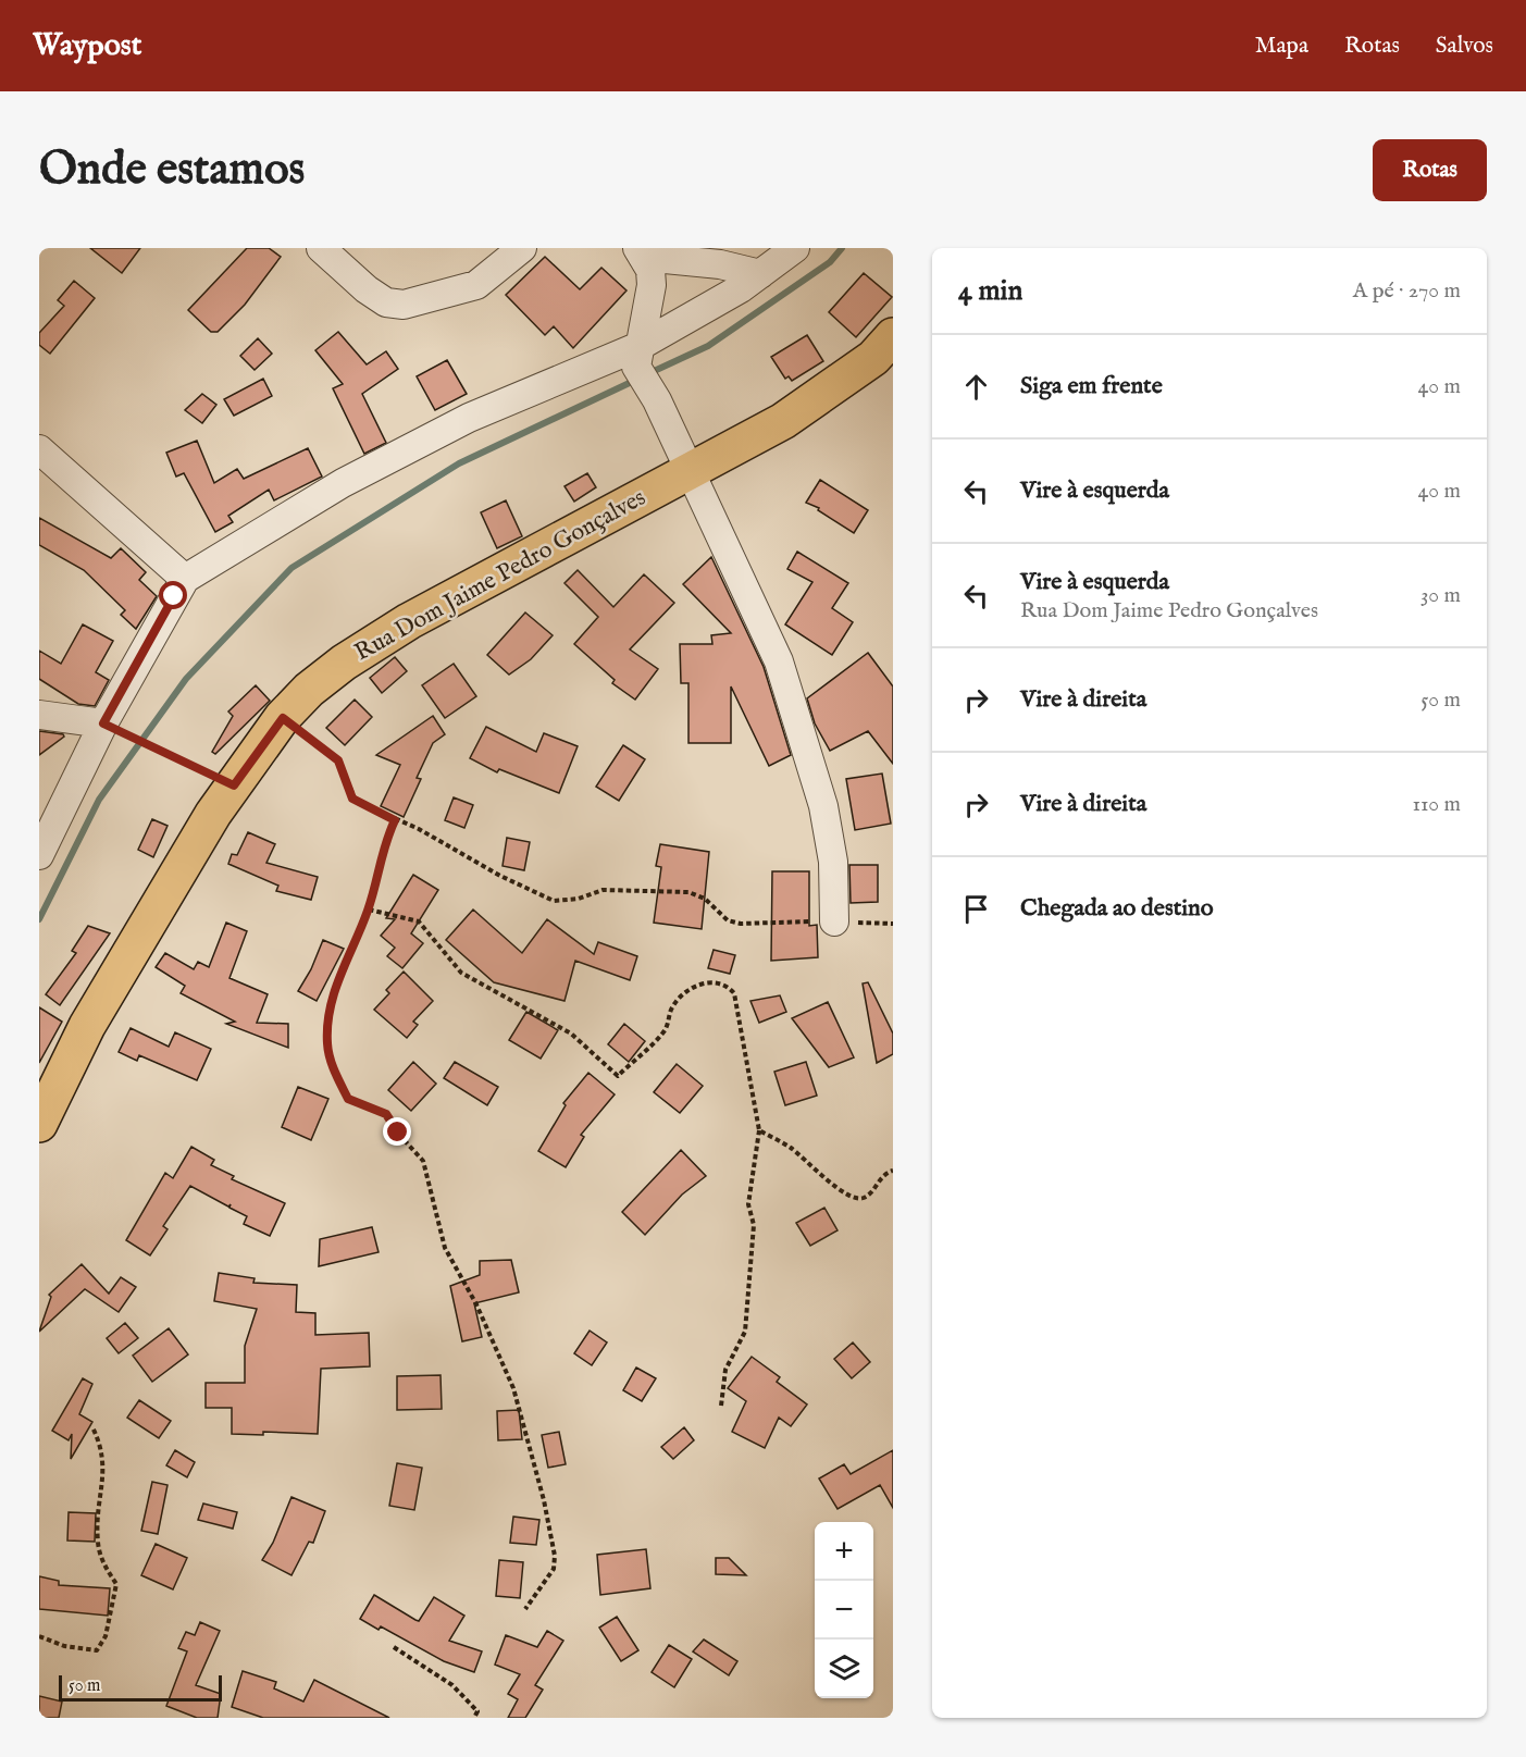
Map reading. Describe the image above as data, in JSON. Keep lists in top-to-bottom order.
{
  "streets": {
    "main road": ["Rua Dom Jaime Pedro Gonçalves"]
  },
  "scale_bar": "50 m",
  "page": {
    "header": "Waypost",
    "nav": ["Mapa", "Rotas", "Salvos"],
    "buttons": "Rotas",
    "title": "Onde estamos",
    "heading": ["4 min", "A pé · 270 m"],
    "list": [
      ["Siga em frente", "40 m"],
      ["Vire à esquerda", "40 m"],
      ["Vire à esquerda", "Rua Dom Jaime Pedro Gonçalves", "30 m"],
      ["Vire à direita", "50 m"],
      ["Vire à direita", "110 m"],
      "Chegada ao destino"
    ],
    "map_buttons": ["+", "−"],
    "scale": "50 m"
  }
}
